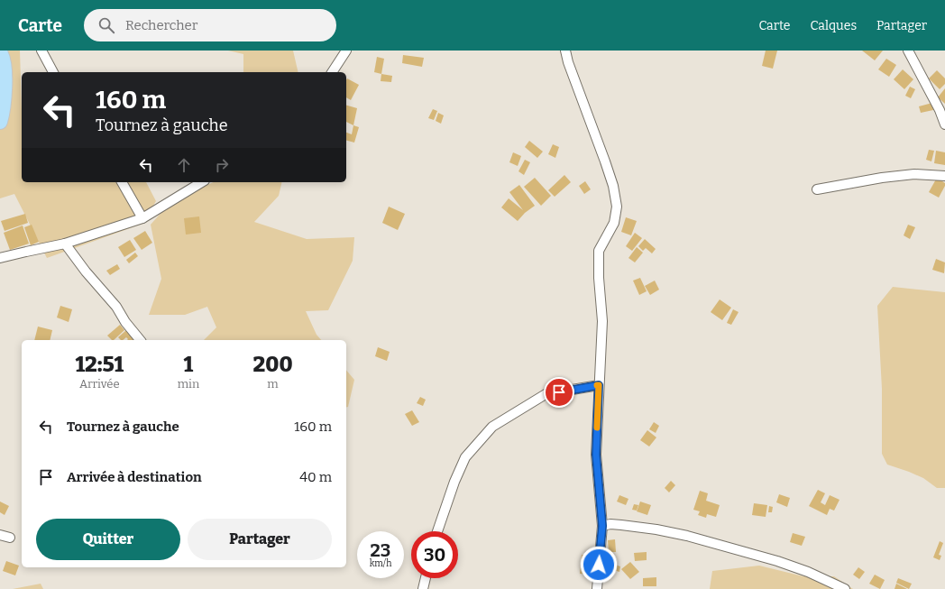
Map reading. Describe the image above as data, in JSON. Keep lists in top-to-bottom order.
{
  "page": {
    "header": "Carte",
    "search": "Rechercher",
    "nav": ["Carte", "Calques", "Partager"],
    "turn": ["160 m", "Tournez à gauche"],
    "eta": [
      "12:51",
      "Arrivée",
      "1",
      "min",
      "200",
      "m"
    ],
    "list": [
      {
        "name": "Tournez à gauche",
        "value": "160 m"
      },
      {
        "name": "Arrivée à destination",
        "value": "40 m"
      }
    ],
    "buttons": ["Quitter", "Partager"],
    "speed": "23 km/h",
    "limit": "30"
  }
}
